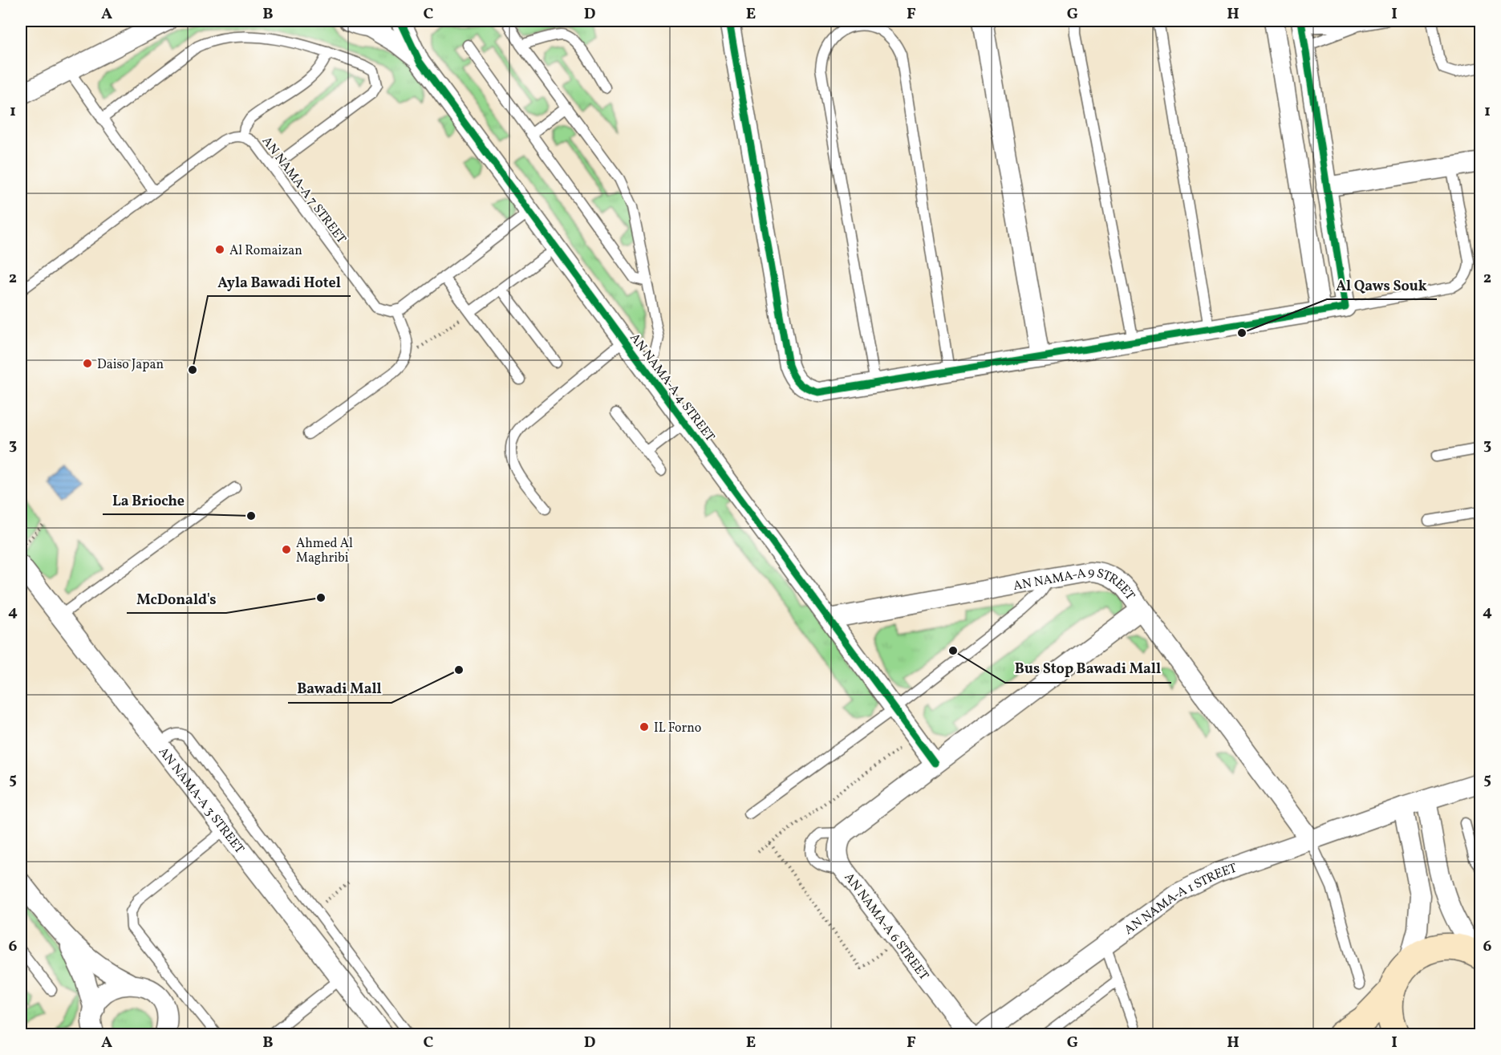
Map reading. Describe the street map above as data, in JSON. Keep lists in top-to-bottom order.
{
  "streets": {
    "street": [
      "AN NAMA-A 4 STREET",
      "AN NAMA-A 9 STREET",
      "AN NAMA-A 3 STREET",
      "AN NAMA-A 1 STREET",
      "AN NAMA-A 6 STREET"
    ],
    "lane": ["AN NAMA-A 7 STREET"]
  },
  "crossings": [
    ["AN NAMA-A 4 STREET", "AN NAMA-A 9 STREET"],
    ["AN NAMA-A 9 STREET", "AN NAMA-A 1 STREET"]
  ],
  "places": [
    "Al Romaizan",
    "Al Qaws Souk",
    "Daiso Japan",
    "Ayla Bawadi Hotel",
    "La Brioche",
    "Ahmed Al Maghribi",
    "McDonald's",
    "Bus Stop Bawadi Mall",
    "Bawadi Mall",
    "IL Forno"
  ],
  "grid": {
    "columns": [
      "A",
      "B",
      "C",
      "D",
      "E",
      "F",
      "G",
      "H",
      "I"
    ],
    "rows": [
      "1",
      "2",
      "3",
      "4",
      "5",
      "6"
    ]
  }
}
